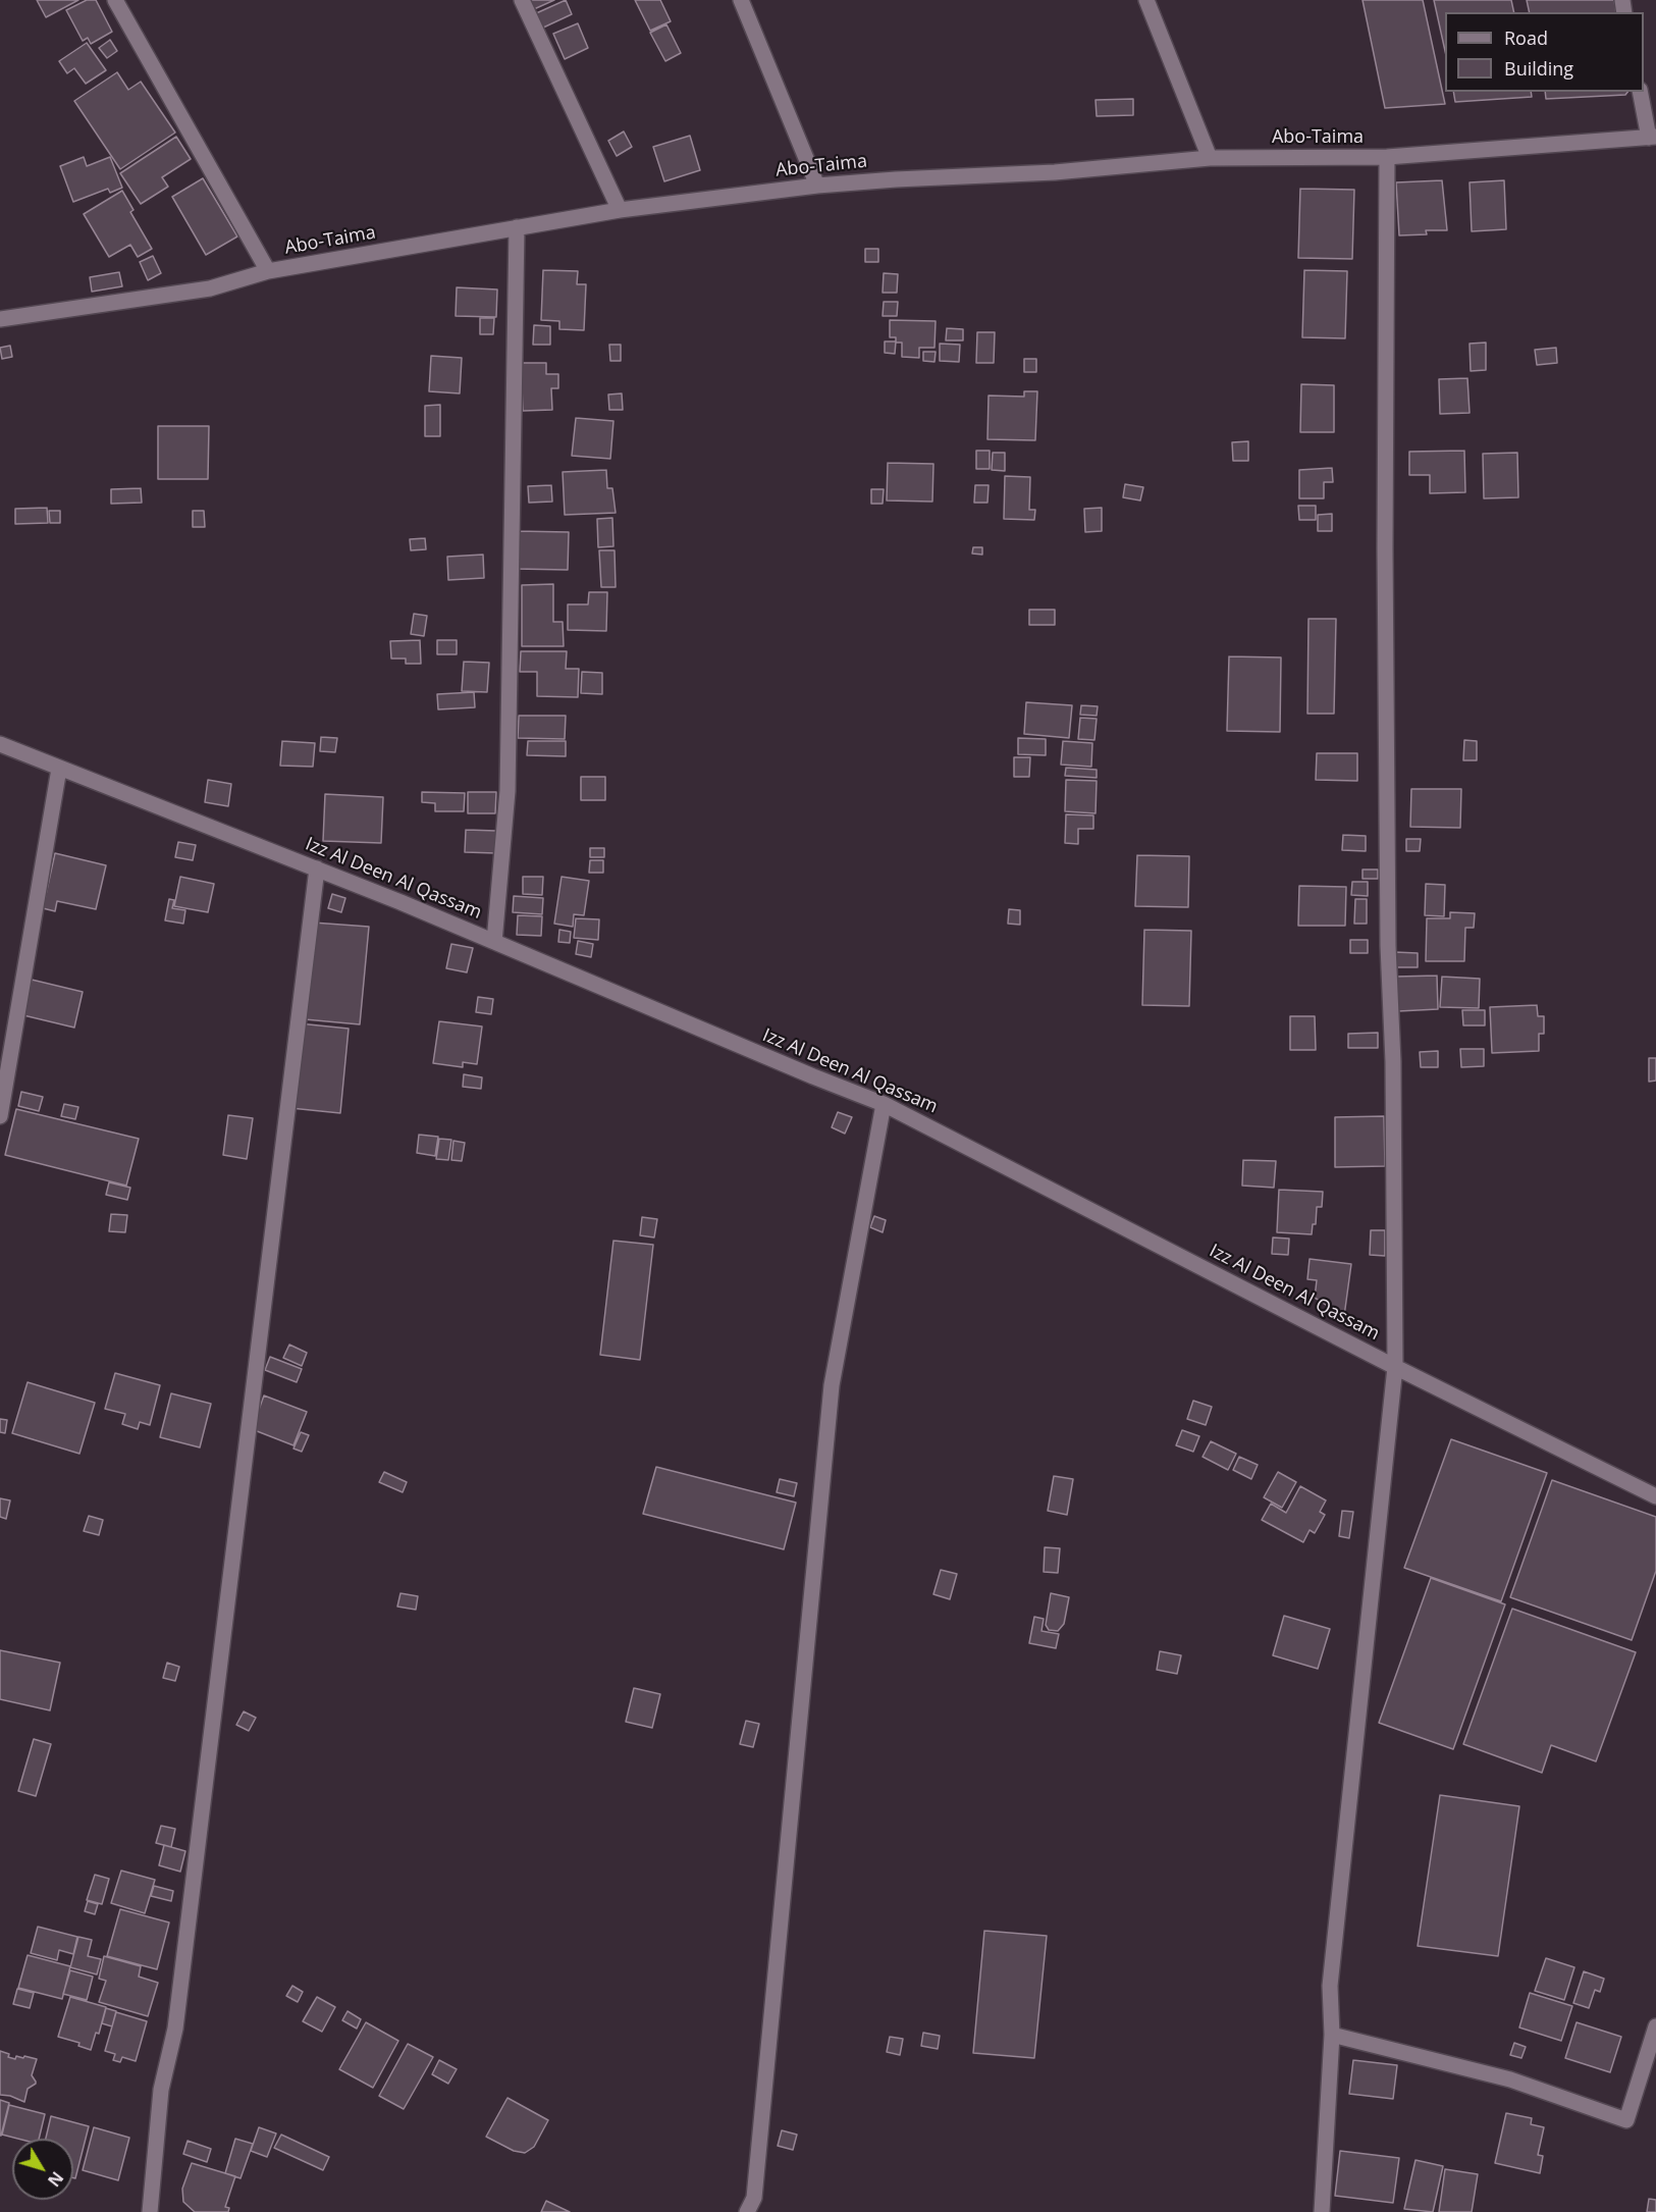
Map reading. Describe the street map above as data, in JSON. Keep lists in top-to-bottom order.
{
  "streets": {
    "street": ["Abo-Taima", "Izz Al Deen Al Qassam"]
  },
  "legend": ["Road", "Building"],
  "north": "bottom right"
}
